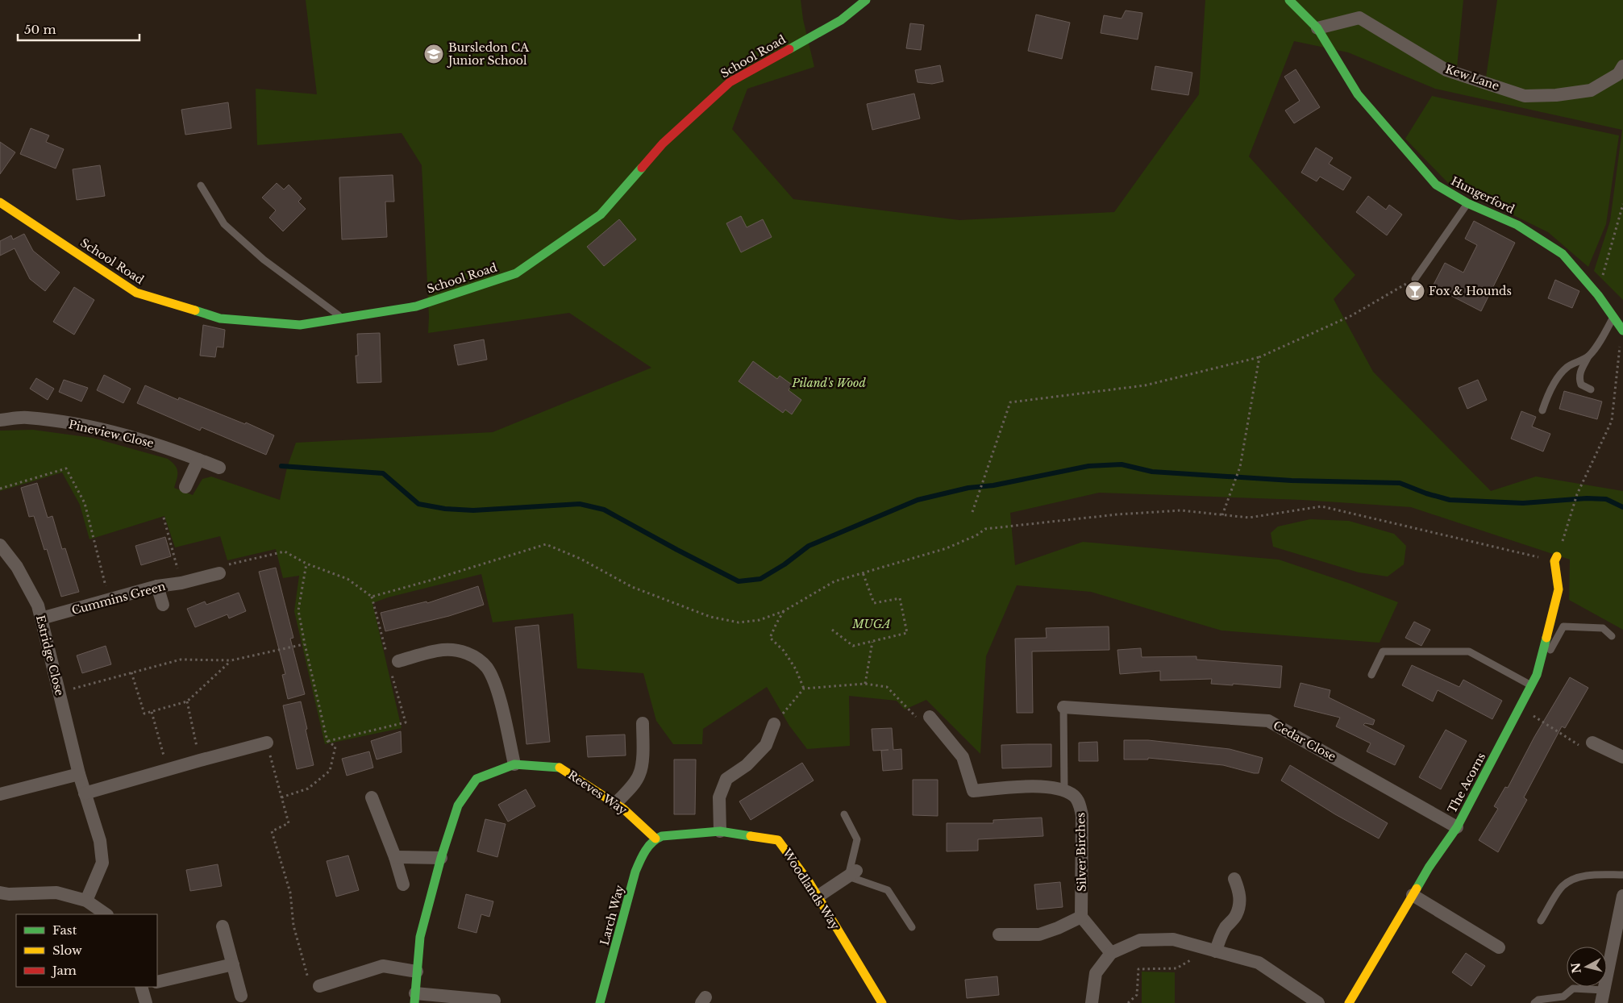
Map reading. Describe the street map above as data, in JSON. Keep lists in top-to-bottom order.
{
  "streets": {
    "street": [
      "School Road",
      "Kew Lane",
      "Hungerford",
      "Pineview Close",
      "Cummins Green",
      "Estridge Close",
      "Cedar Close",
      "The Acorns",
      "Reeves Way",
      "Silver Birches",
      "Woodlands Way",
      "Larch Way"
    ]
  },
  "crossings": [
    ["Kew Lane", "Hungerford"],
    ["Cummins Green", "Estridge Close"],
    ["Cedar Close", "The Acorns"],
    ["Reeves Way", "Woodlands Way"],
    ["Reeves Way", "Larch Way"],
    ["Woodlands Way", "Larch Way"]
  ],
  "parks": ["Piland's Wood", "MUGA"],
  "places": {
    "school or university": ["Bursledon CA Junior School"],
    "bar": ["Fox & Hounds"]
  },
  "legend": ["Fast", "Slow", "Jam"],
  "scale_bar": "50 m",
  "north": "left"
}
